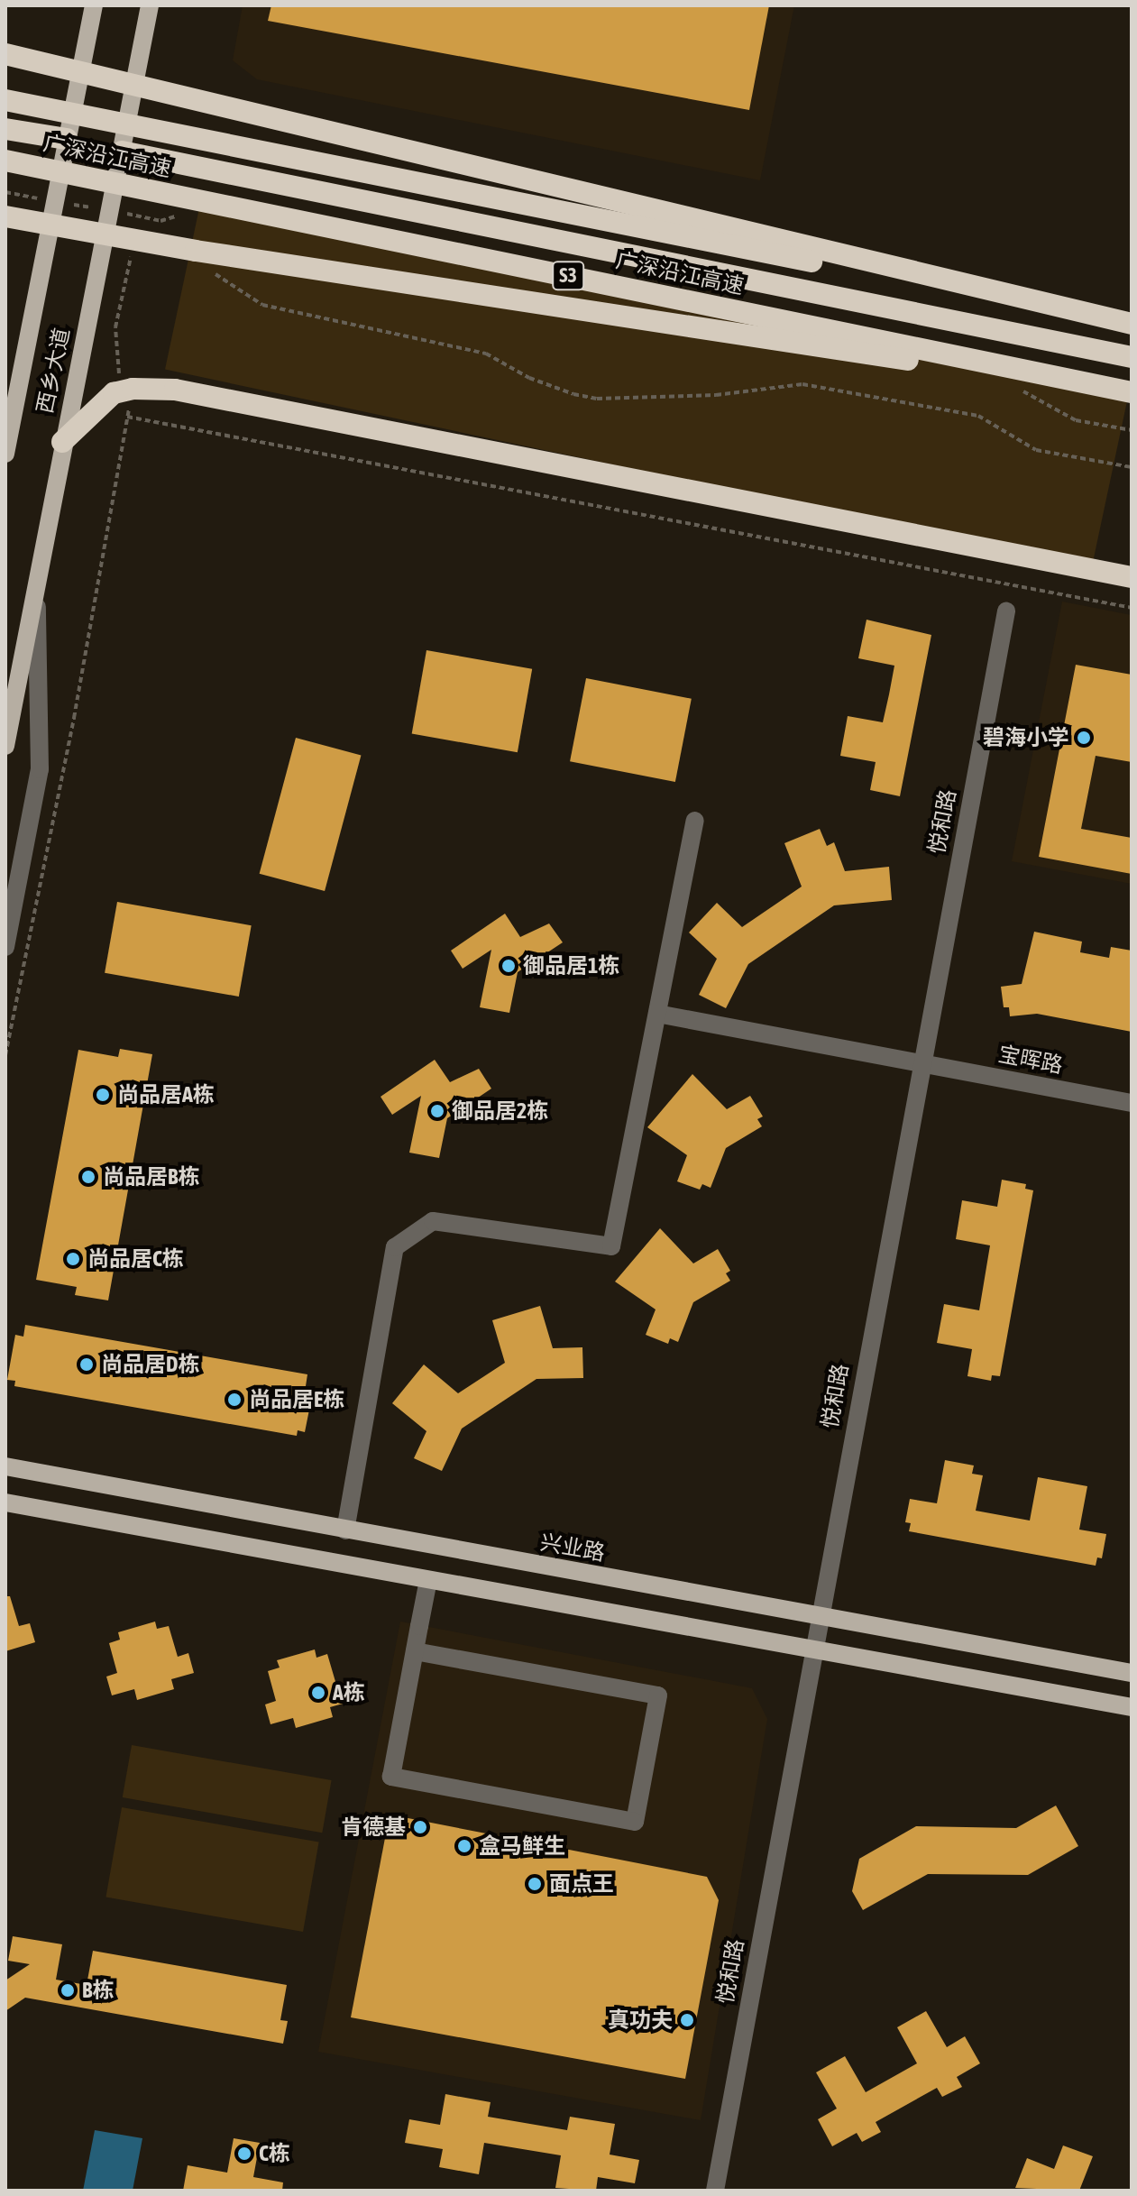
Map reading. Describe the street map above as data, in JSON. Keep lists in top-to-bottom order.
{
  "streets": {
    "highway": ["广深沿江高速", "S3"],
    "main road": ["西乡大道", "兴业路"],
    "street": ["悦和路", "宝晖路"]
  },
  "crossings": [
    ["悦和路", "宝晖路"],
    ["悦和路", "兴业路"]
  ],
  "places": [
    "碧海小学",
    "御品居1栋",
    "尚品居A栋",
    "御品居2栋",
    "尚品居B栋",
    "尚品居C栋",
    "尚品居D栋",
    "尚品居E栋",
    "A栋",
    "肯德基",
    "盒马鲜生",
    "面点王",
    "B栋",
    "真功夫",
    "C栋"
  ]
}
